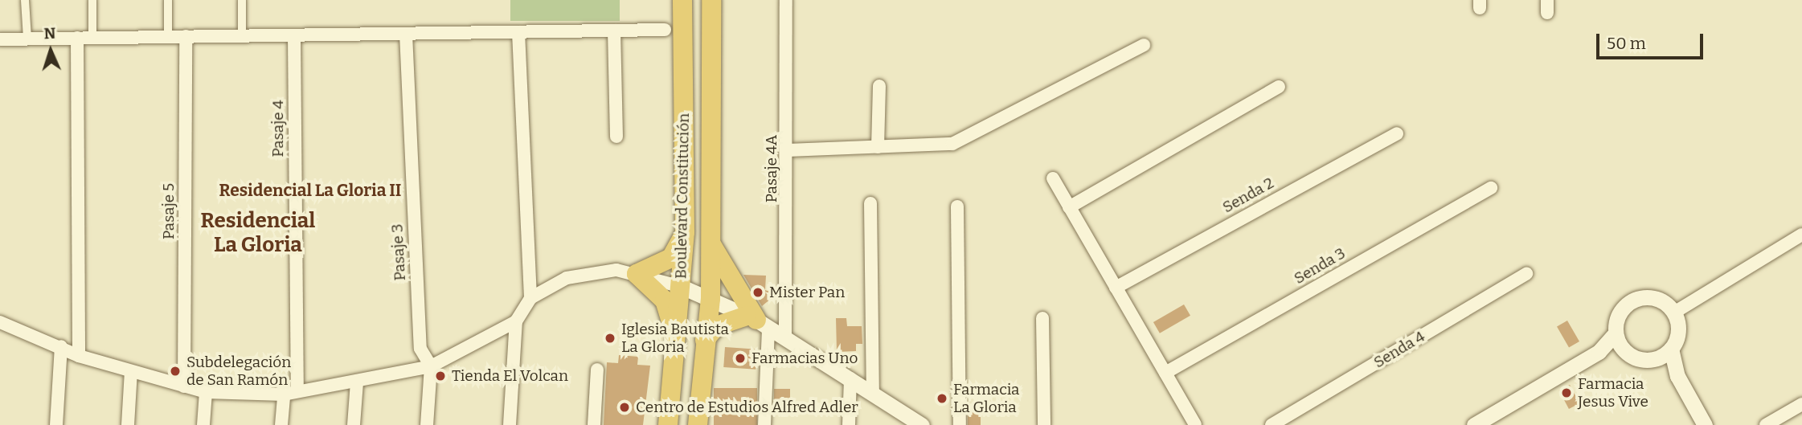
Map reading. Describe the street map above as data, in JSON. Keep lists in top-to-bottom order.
{
  "streets": {
    "highway": ["Boulevard Constitución"],
    "street": [
      "Pasaje 4",
      "Pasaje 4A",
      "Senda 2",
      "Pasaje 5",
      "Pasaje 3",
      "Senda 3",
      "Senda 4"
    ]
  },
  "districts": ["Residencial La Gloria II", "Residencial La Gloria"],
  "places": [
    "Mister Pan",
    "Iglesia Bautista La Gloria",
    "Farmacias Uno",
    "Subdelegación de San Ramón",
    "Tienda El Volcan",
    "Farmacia Jesus Vive",
    "Farmacia La Gloria",
    "Centro de Estudios Alfred Adler"
  ],
  "scale_bar": "50 m",
  "north": "top"
}
